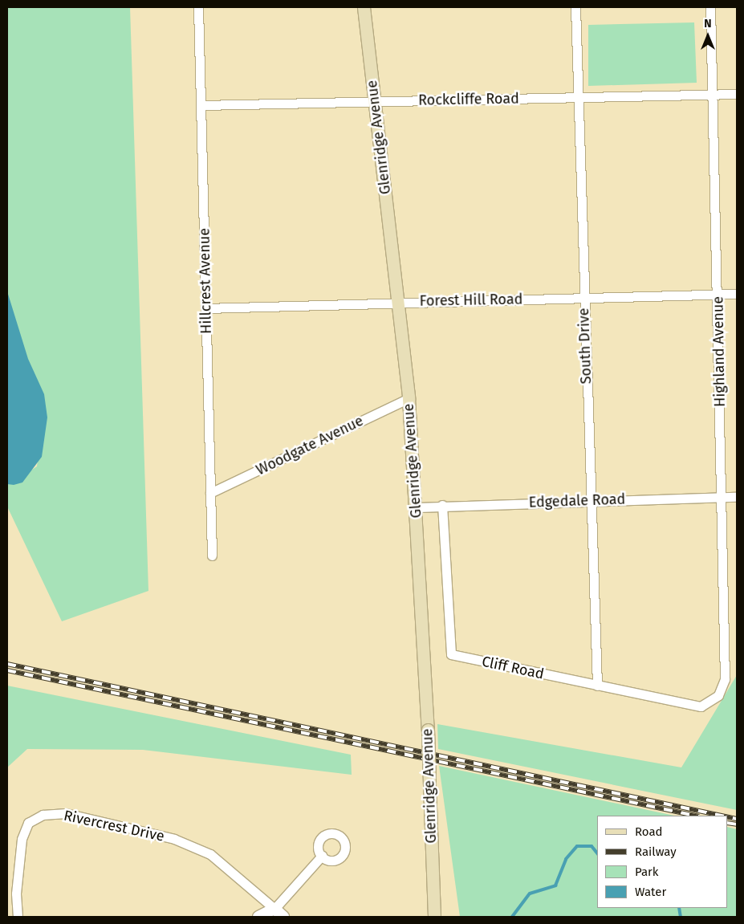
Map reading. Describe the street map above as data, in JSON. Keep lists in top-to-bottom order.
{
  "streets": {
    "main road": ["Glenridge Avenue"],
    "street": [
      "Rockcliffe Road",
      "Hillcrest Avenue",
      "Forest Hill Road",
      "South Drive",
      "Highland Avenue",
      "Woodgate Avenue",
      "Edgedale Road",
      "Cliff Road",
      "Rivercrest Drive"
    ]
  },
  "crossings": [
    ["Rockcliffe Road", "Glenridge Avenue"],
    ["Rockcliffe Road", "Hillcrest Avenue"],
    ["Rockcliffe Road", "South Drive"],
    ["Rockcliffe Road", "Highland Avenue"],
    ["Glenridge Avenue", "Forest Hill Road"],
    ["Glenridge Avenue", "Woodgate Avenue"],
    ["Glenridge Avenue", "Edgedale Road"],
    ["Hillcrest Avenue", "Forest Hill Road"],
    ["Hillcrest Avenue", "Woodgate Avenue"],
    ["Forest Hill Road", "South Drive"],
    ["Forest Hill Road", "Highland Avenue"],
    ["South Drive", "Edgedale Road"],
    ["South Drive", "Cliff Road"],
    ["Highland Avenue", "Edgedale Road"],
    ["Highland Avenue", "Cliff Road"],
    ["Edgedale Road", "Cliff Road"]
  ],
  "legend": [
    "Road",
    "Railway",
    "Park",
    "Water"
  ],
  "north": "top"
}
